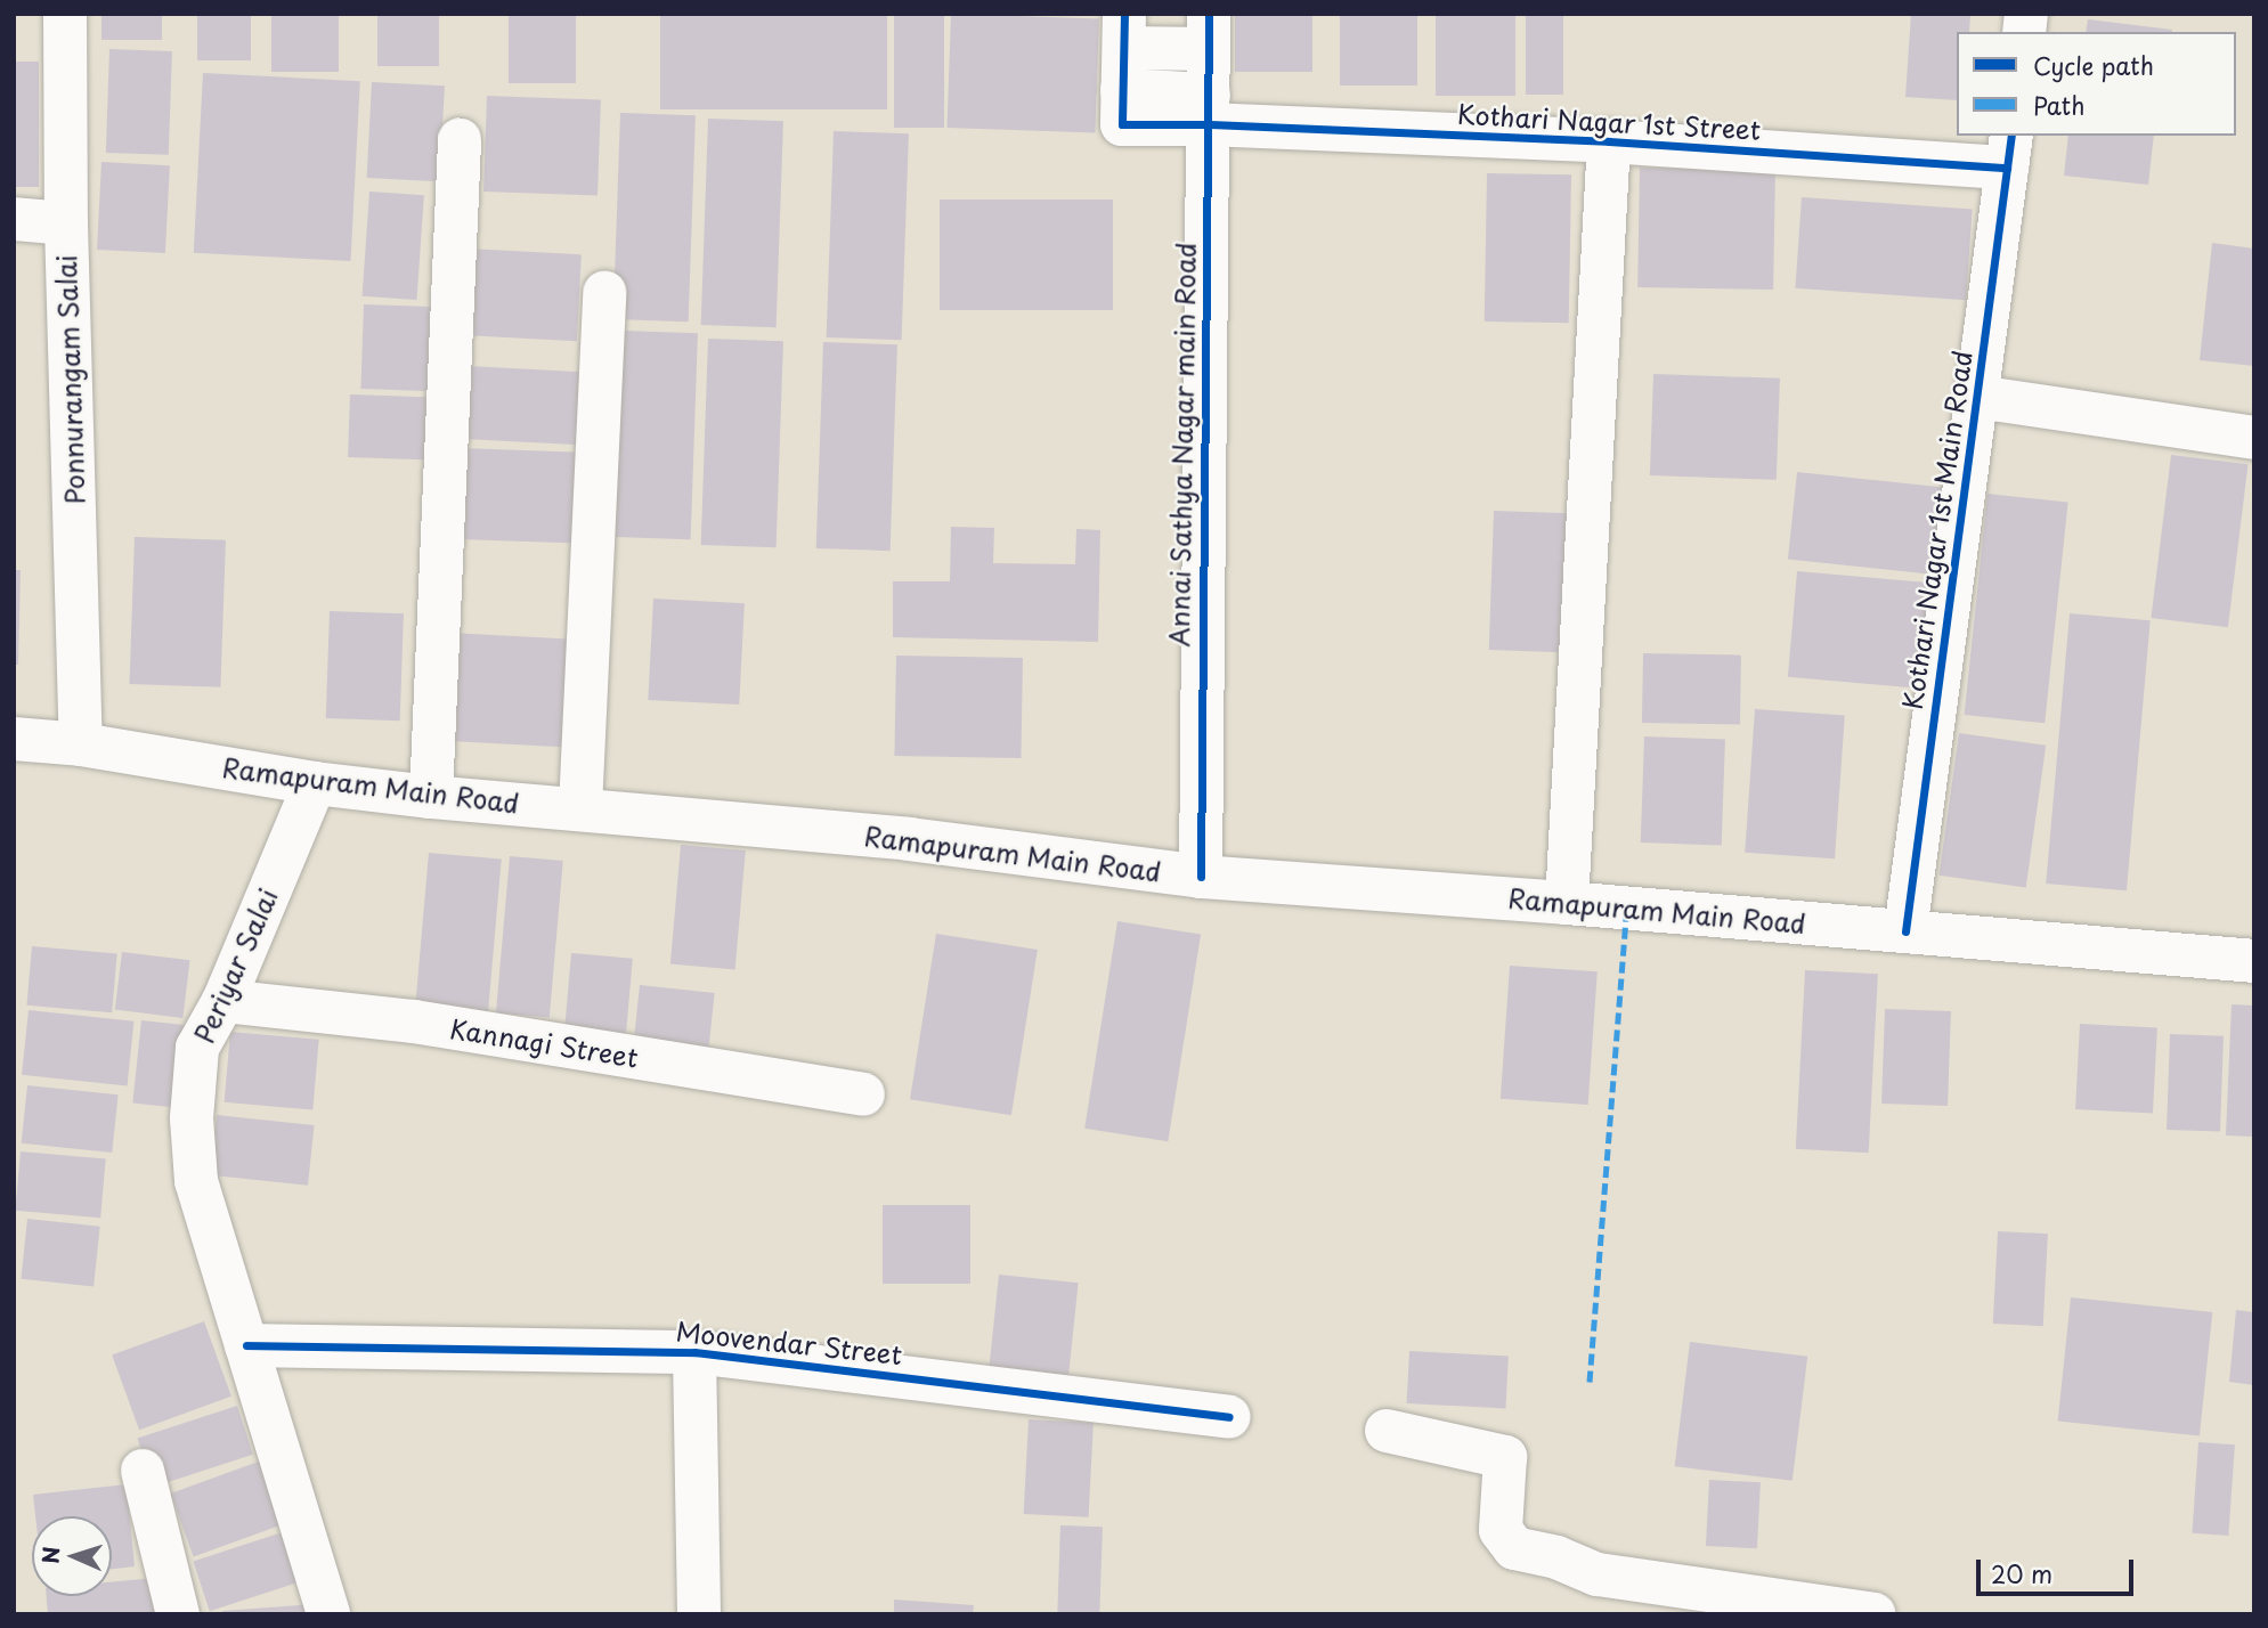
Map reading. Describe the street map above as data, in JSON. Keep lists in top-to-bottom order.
{
  "streets": {
    "street": [
      "Kothari Nagar 1st Street",
      "Ponnurangam Salai",
      "Annai Sathya Nagar main Road",
      "Kothari Nagar 1st Main Road",
      "Ramapuram Main Road",
      "Periyar Salai",
      "Kannagi Street",
      "Moovendar Street"
    ]
  },
  "crossings": [
    ["Kothari Nagar 1st Street", "Annai Sathya Nagar main Road"],
    ["Kothari Nagar 1st Street", "Kothari Nagar 1st Main Road"],
    ["Ponnurangam Salai", "Ramapuram Main Road"],
    ["Annai Sathya Nagar main Road", "Ramapuram Main Road"],
    ["Kothari Nagar 1st Main Road", "Ramapuram Main Road"],
    ["Ramapuram Main Road", "Periyar Salai"],
    ["Periyar Salai", "Kannagi Street"],
    ["Periyar Salai", "Moovendar Street"]
  ],
  "legend": ["Cycle path", "Path"],
  "scale_bar": "20 m",
  "north": "left"
}
